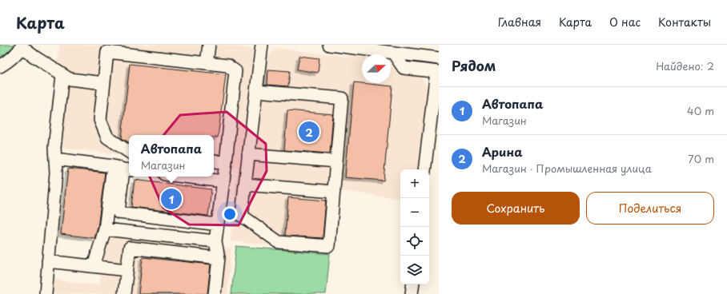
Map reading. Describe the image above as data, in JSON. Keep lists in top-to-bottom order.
{
  "north": "right",
  "page": {
    "header": "Карта",
    "nav": [
      "Главная",
      "Карта",
      "О нас",
      "Контакты"
    ],
    "heading": ["Рядом", "Найдено: 2"],
    "list": [
      {
        "mark": "1",
        "name": "Автопапа",
        "note": "Магазин",
        "value": "40 m"
      },
      {
        "mark": "2",
        "name": "Арина",
        "note": "Магазин · Промышленная улица",
        "value": "70 m"
      }
    ],
    "pins": ["2", "1"],
    "popup": ["Автопапа", "Магазин"],
    "map_buttons": ["+", "−"],
    "buttons": ["Сохранить", "Поделиться"]
  }
}
